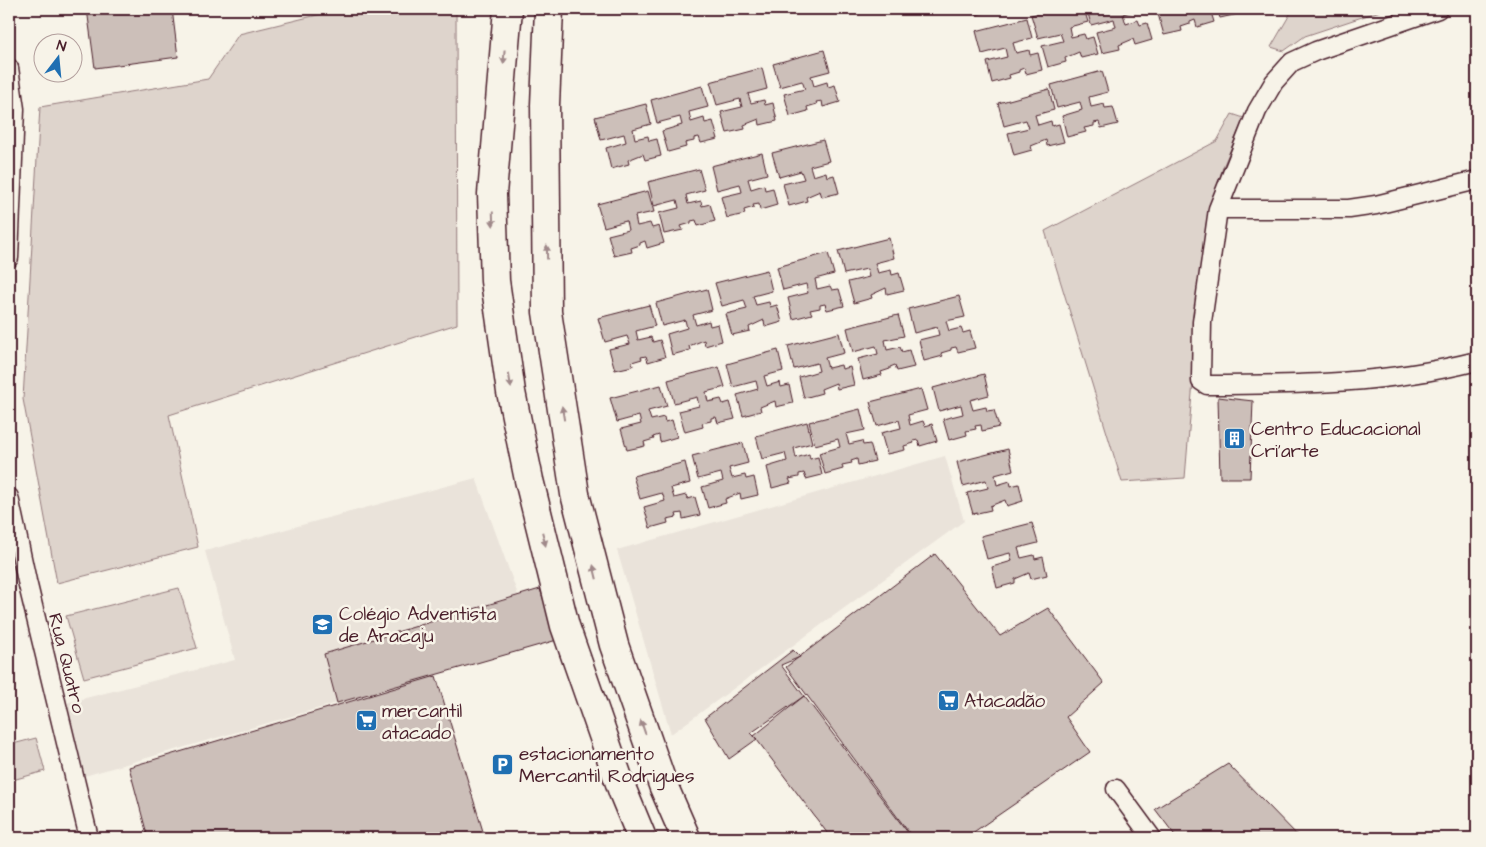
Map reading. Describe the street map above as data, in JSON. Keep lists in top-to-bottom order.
{
  "streets": {
    "street": ["Rua Quatro"]
  },
  "places": {
    "building": ["Centro Educacional Cri'arte"],
    "school or university": ["Colégio Adventista de Aracaju"],
    "supermarket": ["Atacadão", "mercantil atacado"],
    "parking": ["estacionamento Mercantil Rodrigues"]
  },
  "north": "top"
}
